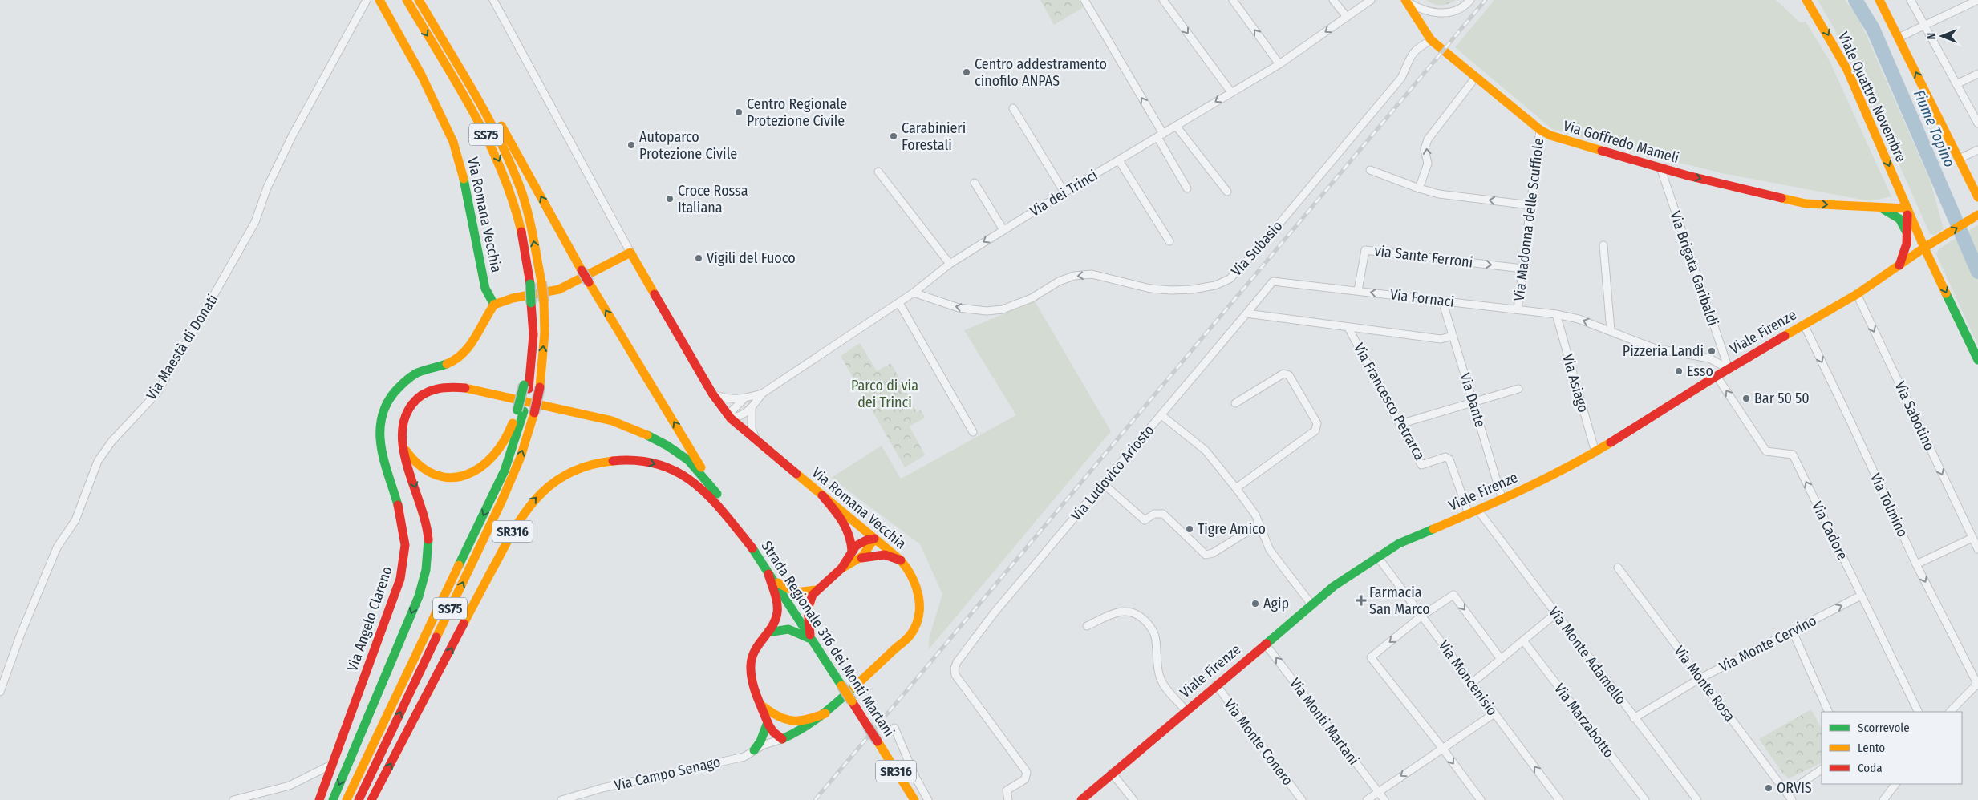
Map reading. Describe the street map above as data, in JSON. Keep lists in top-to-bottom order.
{
  "streets": {
    "main road": [
      "Viale Quattro Novembre",
      "SS75",
      "Via Goffredo Mameli",
      "Via Romana Vecchia",
      "Viale Firenze",
      "SR316",
      "Via Angelo Clareno",
      "Strada Regionale 316 dei Monti Martani"
    ],
    "street": [
      "Via dei Trinci",
      "Via Madonna delle Scuffiole",
      "Via Subasio",
      "via Sante Ferroni",
      "Via Brigata Garibaldi",
      "Via Fornaci",
      "Via Maestà di Donati",
      "Via Asiago",
      "Via Dante",
      "Via Francesco Petrarca",
      "Via Sabotino",
      "Via Ludovico Ariosto",
      "Via Tolmino",
      "Via Cadore",
      "Via Monte Cervino",
      "Via Monte Adamello",
      "Via Moncenisio",
      "Via Monte Rosa",
      "Via Marzabotto",
      "Via Monti Martani",
      "Via Monte Conero",
      "Via Campo Senago"
    ]
  },
  "crossings": [
    ["Viale Quattro Novembre", "Via Goffredo Mameli"],
    ["Viale Quattro Novembre", "Viale Firenze"],
    ["SS75", "SR316"],
    ["Via Goffredo Mameli", "Via Madonna delle Scuffiole"],
    ["Via Goffredo Mameli", "Via Subasio"],
    ["Via Goffredo Mameli", "Via Brigata Garibaldi"],
    ["Via dei Trinci", "Via Romana Vecchia"],
    ["Via dei Trinci", "Via Subasio"],
    ["Via Romana Vecchia", "Via Angelo Clareno"],
    ["Via Romana Vecchia", "Via Campo Senago"],
    ["Via Madonna delle Scuffiole", "via Sante Ferroni"],
    ["Via Madonna delle Scuffiole", "Via Fornaci"],
    ["via Sante Ferroni", "Via Fornaci"],
    ["Via Brigata Garibaldi", "Via Fornaci"],
    ["Via Brigata Garibaldi", "Viale Firenze"],
    ["Via Fornaci", "Viale Firenze"],
    ["Via Fornaci", "Via Asiago"],
    ["Via Fornaci", "Via Dante"],
    ["Via Fornaci", "Via Ludovico Ariosto"],
    ["Viale Firenze", "Via Asiago"],
    ["Viale Firenze", "Via Dante"],
    ["Viale Firenze", "Via Francesco Petrarca"],
    ["Viale Firenze", "Via Sabotino"],
    ["Viale Firenze", "Via Tolmino"],
    ["Viale Firenze", "Via Cadore"],
    ["Viale Firenze", "Via Monte Adamello"],
    ["Viale Firenze", "Via Moncenisio"],
    ["Viale Firenze", "Via Monti Martani"],
    ["Viale Firenze", "Via Monte Conero"],
    ["Via Cadore", "Via Monte Cervino"],
    ["SR316", "Strada Regionale 316 dei Monti Martani"],
    ["Via Monte Cervino", "Via Monte Adamello"],
    ["Via Monte Cervino", "Via Monte Rosa"]
  ],
  "one_way": [
    "Via Goffredo Mameli",
    "Via Subasio",
    "via Sante Ferroni",
    "Via Sabotino",
    "Via Tolmino",
    "Via Cadore",
    "Via Monti Martani"
  ],
  "water": ["Fiume Topino"],
  "parks": ["Parco di via dei Trinci"],
  "places": {
    "other": [
      "Centro addestramento cinofilo ANPAS",
      "Centro Regionale Protezione Civile",
      "Carabinieri Forestali",
      "Autoparco Protezione Civile",
      "Croce Rossa Italiana",
      "Vigili del Fuoco",
      "Pizzeria Landi",
      "Esso",
      "Bar 50 50",
      "Tigre Amico",
      "Agip",
      "ORVIS"
    ],
    "health": ["Farmacia San Marco"]
  },
  "legend": ["Scorrevole", "Lento", "Coda"],
  "north": "left"
}
